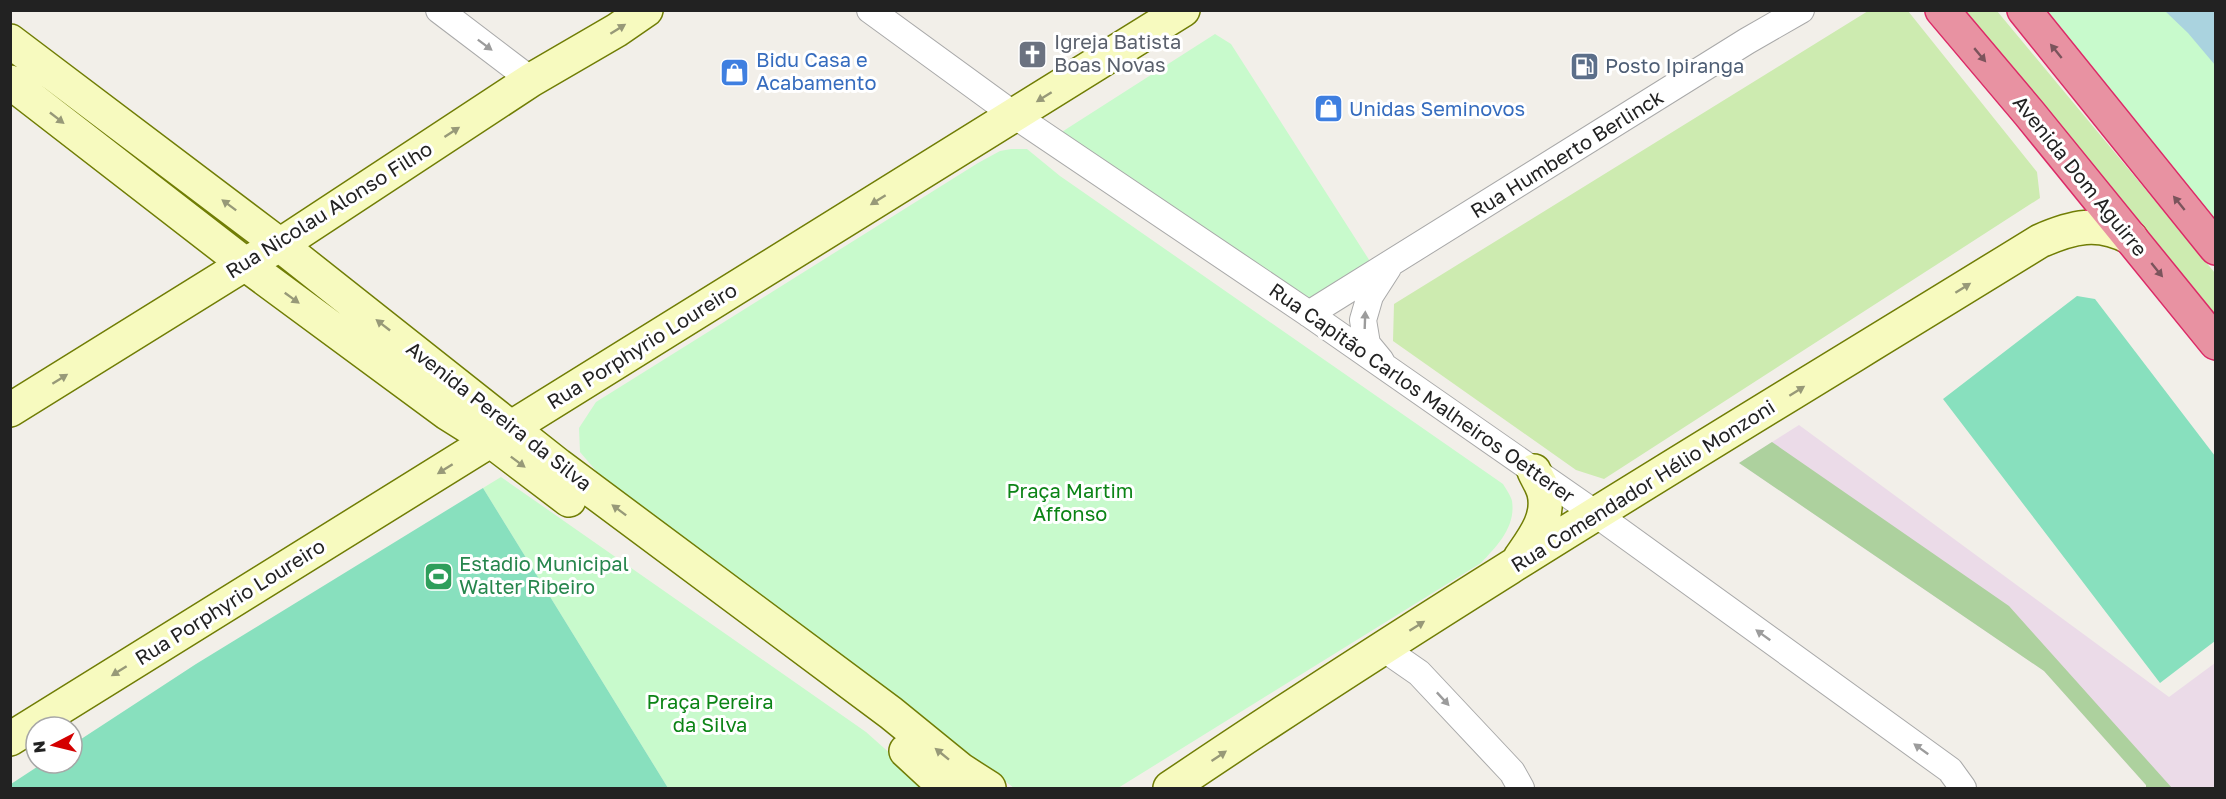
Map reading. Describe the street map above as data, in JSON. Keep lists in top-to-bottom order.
{
  "streets": {
    "highway": ["Avenida Dom Aguirre"],
    "main road": [
      "Rua Nicolau Alonso Filho",
      "Rua Porphyrio Loureiro",
      "Avenida Pereira da Silva",
      "Rua Comendador Hélio Monzoni"
    ],
    "street": ["Rua Humberto Berlinck", "Rua Capitão Carlos Malheiros Oetterer"]
  },
  "crossings": [
    ["Rua Humberto Berlinck", "Rua Capitão Carlos Malheiros Oetterer"],
    ["Avenida Dom Aguirre", "Rua Comendador Hélio Monzoni"],
    ["Rua Nicolau Alonso Filho", "Avenida Pereira da Silva"],
    ["Rua Porphyrio Loureiro", "Rua Capitão Carlos Malheiros Oetterer"],
    ["Rua Porphyrio Loureiro", "Avenida Pereira da Silva"],
    ["Rua Capitão Carlos Malheiros Oetterer", "Rua Comendador Hélio Monzoni"]
  ],
  "one_way": ["Rua Nicolau Alonso Filho", "Rua Porphyrio Loureiro", "Rua Comendador Hélio Monzoni"],
  "parks": ["Praça Martim Affonso", "Praça Pereira da Silva"],
  "places": {
    "church": ["Igreja Batista Boas Novas"],
    "fuel station": ["Posto Ipiranga"],
    "shop": ["Bidu Casa e Acabamento", "Unidas Seminovos"],
    "sports": ["Estadio Municipal Walter Ribeiro"]
  },
  "north": "left"
}
